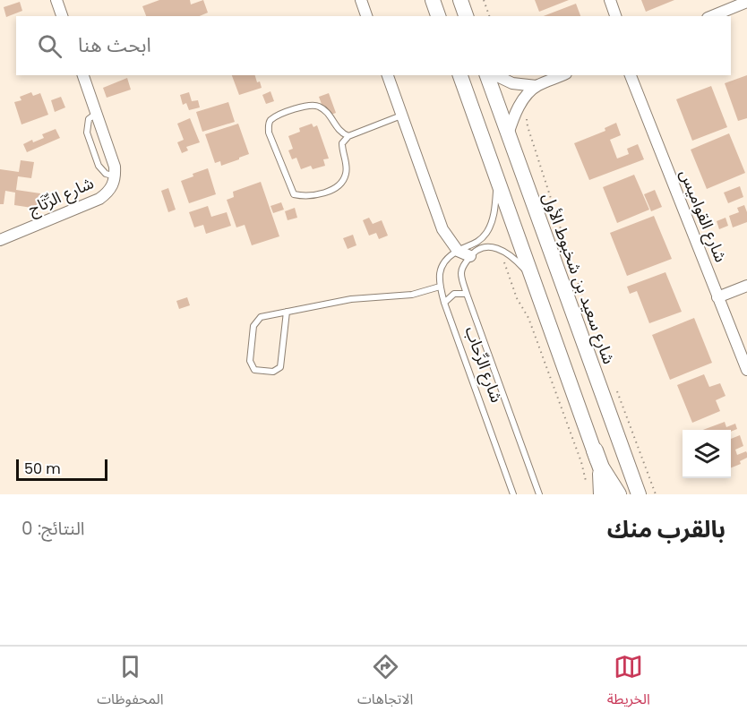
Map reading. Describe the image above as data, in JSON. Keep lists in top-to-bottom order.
{
  "streets": {
    "main road": ["شارع سعيد بن شخبوط الأول"],
    "street": ["شارع الرِّتَاج", "شارع القواميس"],
    "lane": ["شارع الرِّحاب"]
  },
  "scale_bar": "50 m",
  "page": {
    "search": "ابحث هنا",
    "scale": "50 m",
    "heading": ["بالقرب منك", "النتائج: 0"],
    "nav": ["الخريطة", "الاتجاهات", "المحفوظات"]
  }
}
